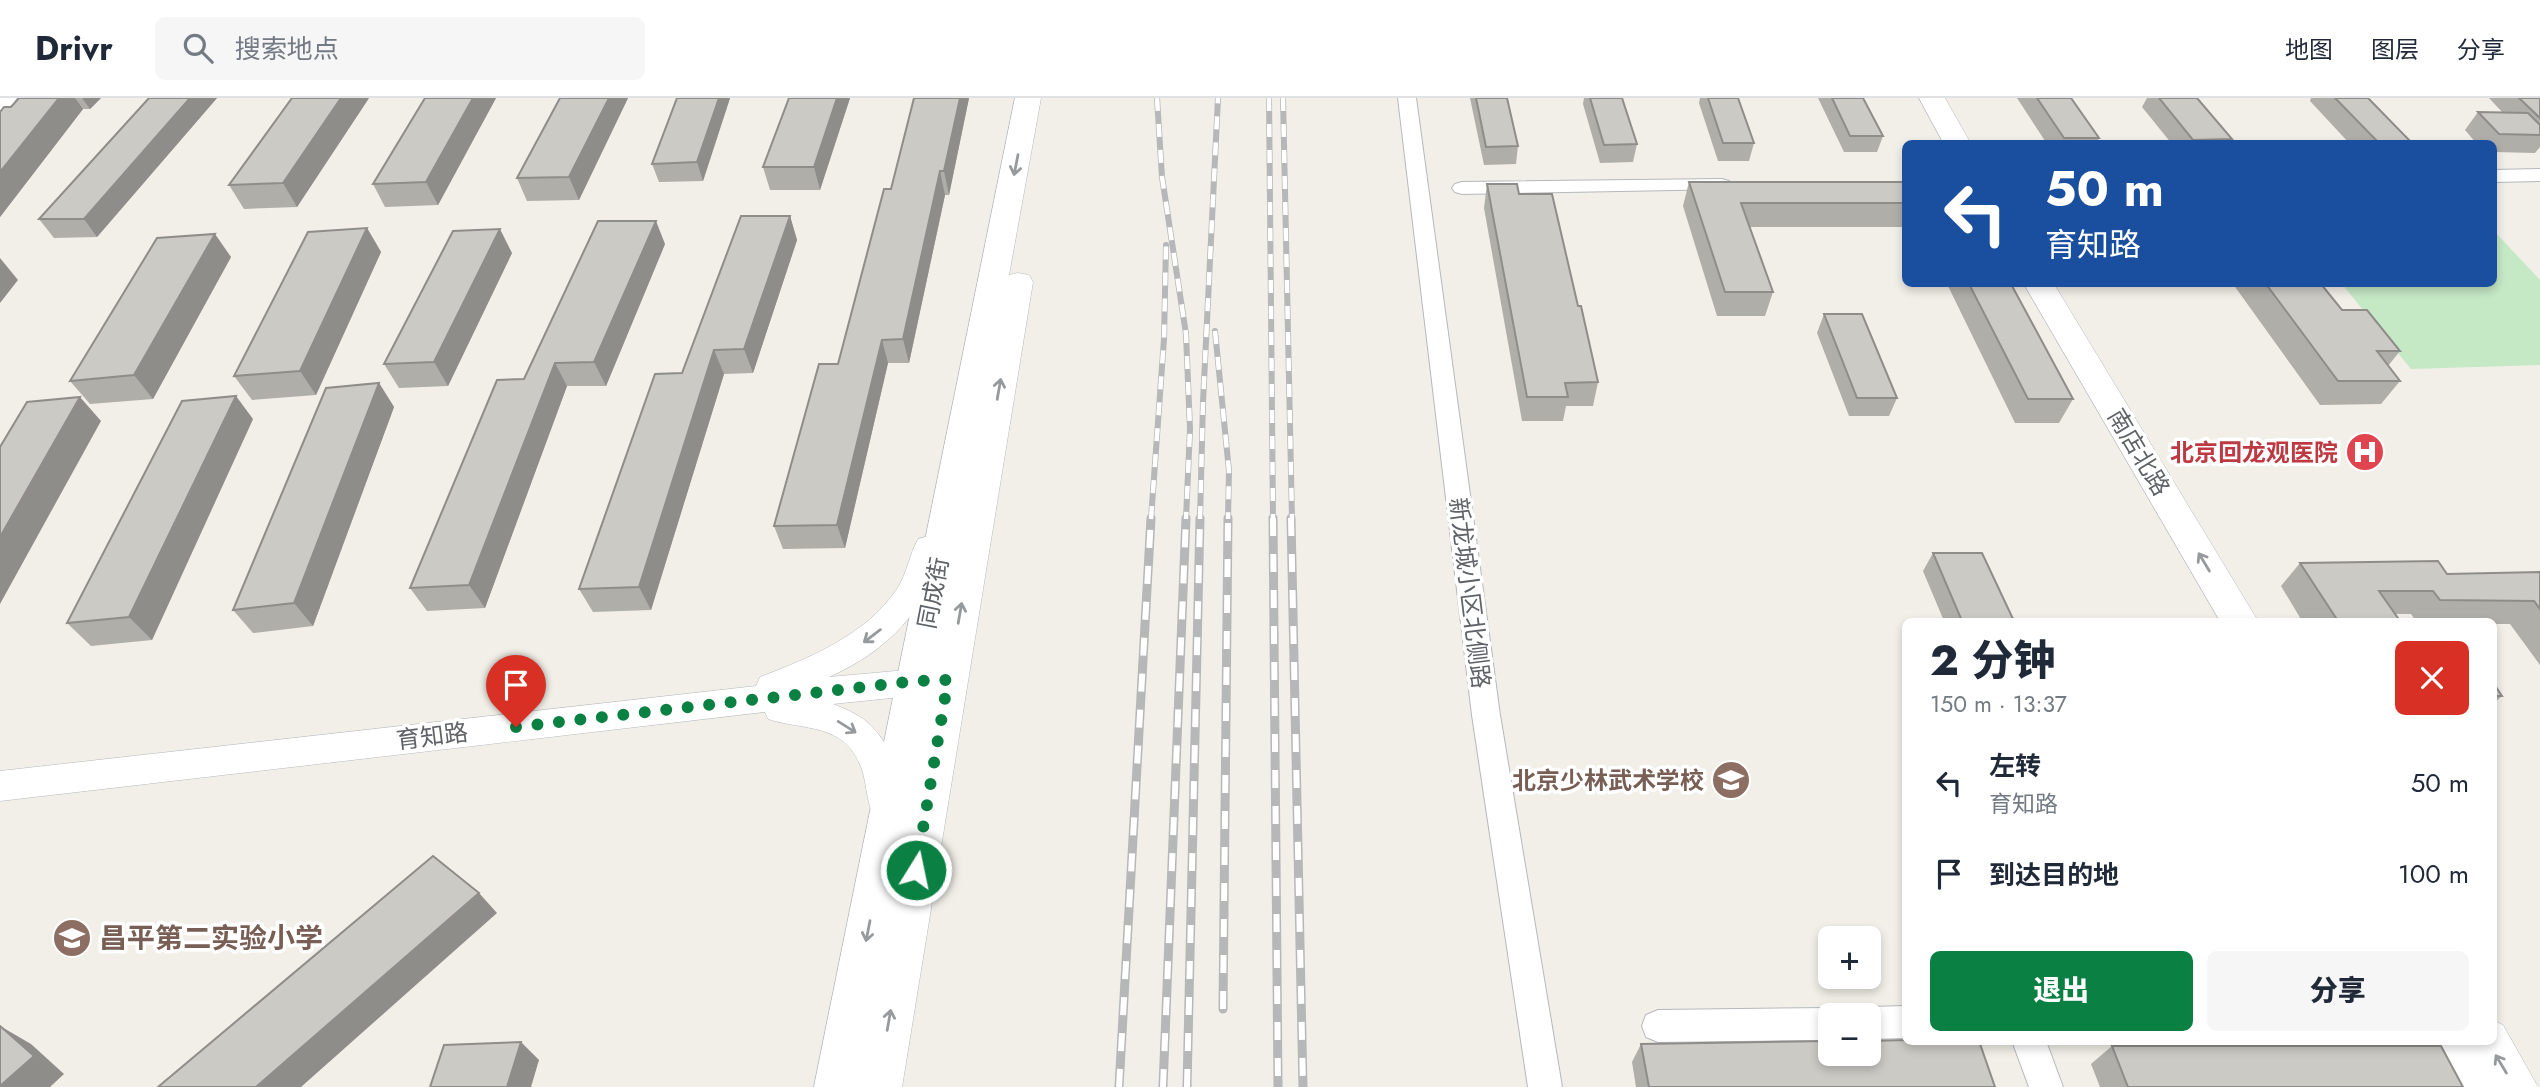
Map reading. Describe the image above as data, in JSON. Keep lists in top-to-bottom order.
{
  "streets": {
    "main road": ["南店北路", "同成街"],
    "street": ["新龙城小区北侧路", "育知路"]
  },
  "crossings": [
    ["同成街", "育知路"]
  ],
  "places": {
    "hospital": ["北京回龙观医院"],
    "school or university": ["北京少林武术学校", "昌平第二实验小学"]
  },
  "page": {
    "header": "Drivr",
    "search": "搜索地点",
    "nav": ["地图", "图层", "分享"],
    "turn": ["50 m", "育知路"],
    "heading": ["2 分钟", "150 m · 13:37"],
    "list": [
      {
        "name": "左转",
        "note": "育知路",
        "value": "50 m"
      },
      {
        "name": "到达目的地",
        "value": "100 m"
      }
    ],
    "map_buttons": ["+", "−"],
    "buttons": ["退出", "分享"]
  }
}
